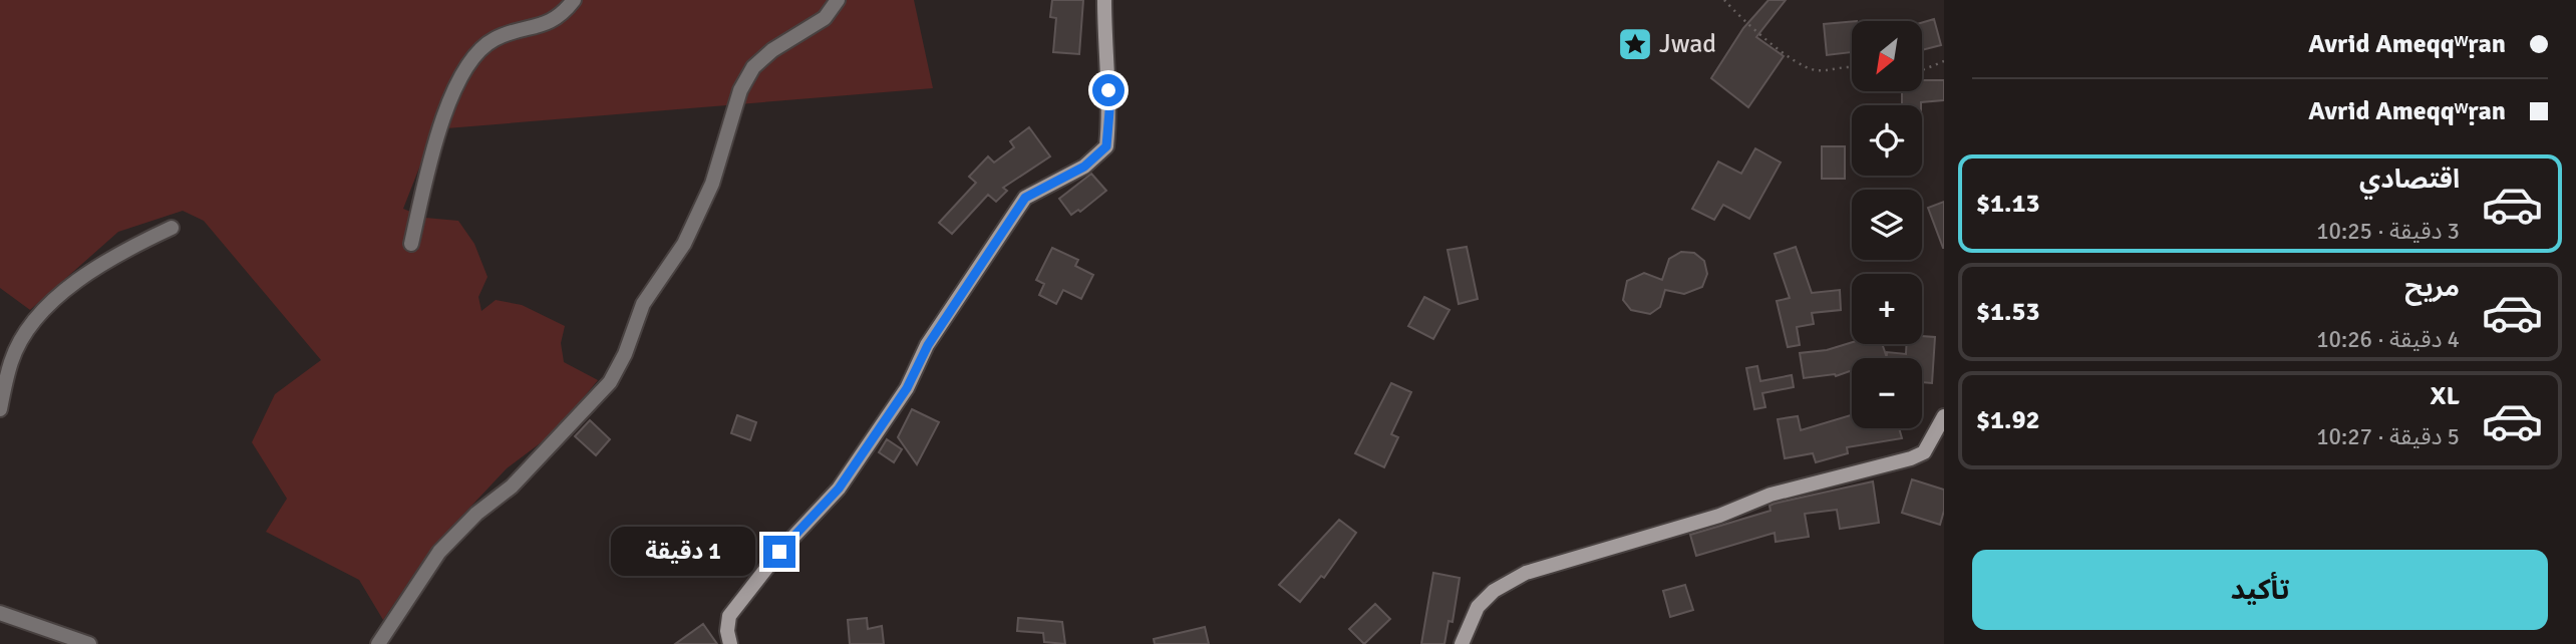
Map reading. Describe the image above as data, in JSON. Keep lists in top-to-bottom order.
{
  "places": {
    "place": ["Jwad"]
  },
  "north": "bottom left",
  "page": {
    "banner": ["Avrid Ameqqʷṛan", "Avrid Ameqqʷṛan"],
    "map_buttons": ["+", "−"],
    "list": [
      {
        "name": "اقتصادي",
        "note": "3 دقيقة · 10:25",
        "value": "$1.13"
      },
      {
        "name": "مريح",
        "note": "4 دقيقة · 10:26",
        "value": "$1.53"
      },
      {
        "name": "XL",
        "note": "5 دقيقة · 10:27",
        "value": "$1.92"
      }
    ],
    "bubble": "1 دقيقة",
    "buttons": "تأكيد"
  }
}
